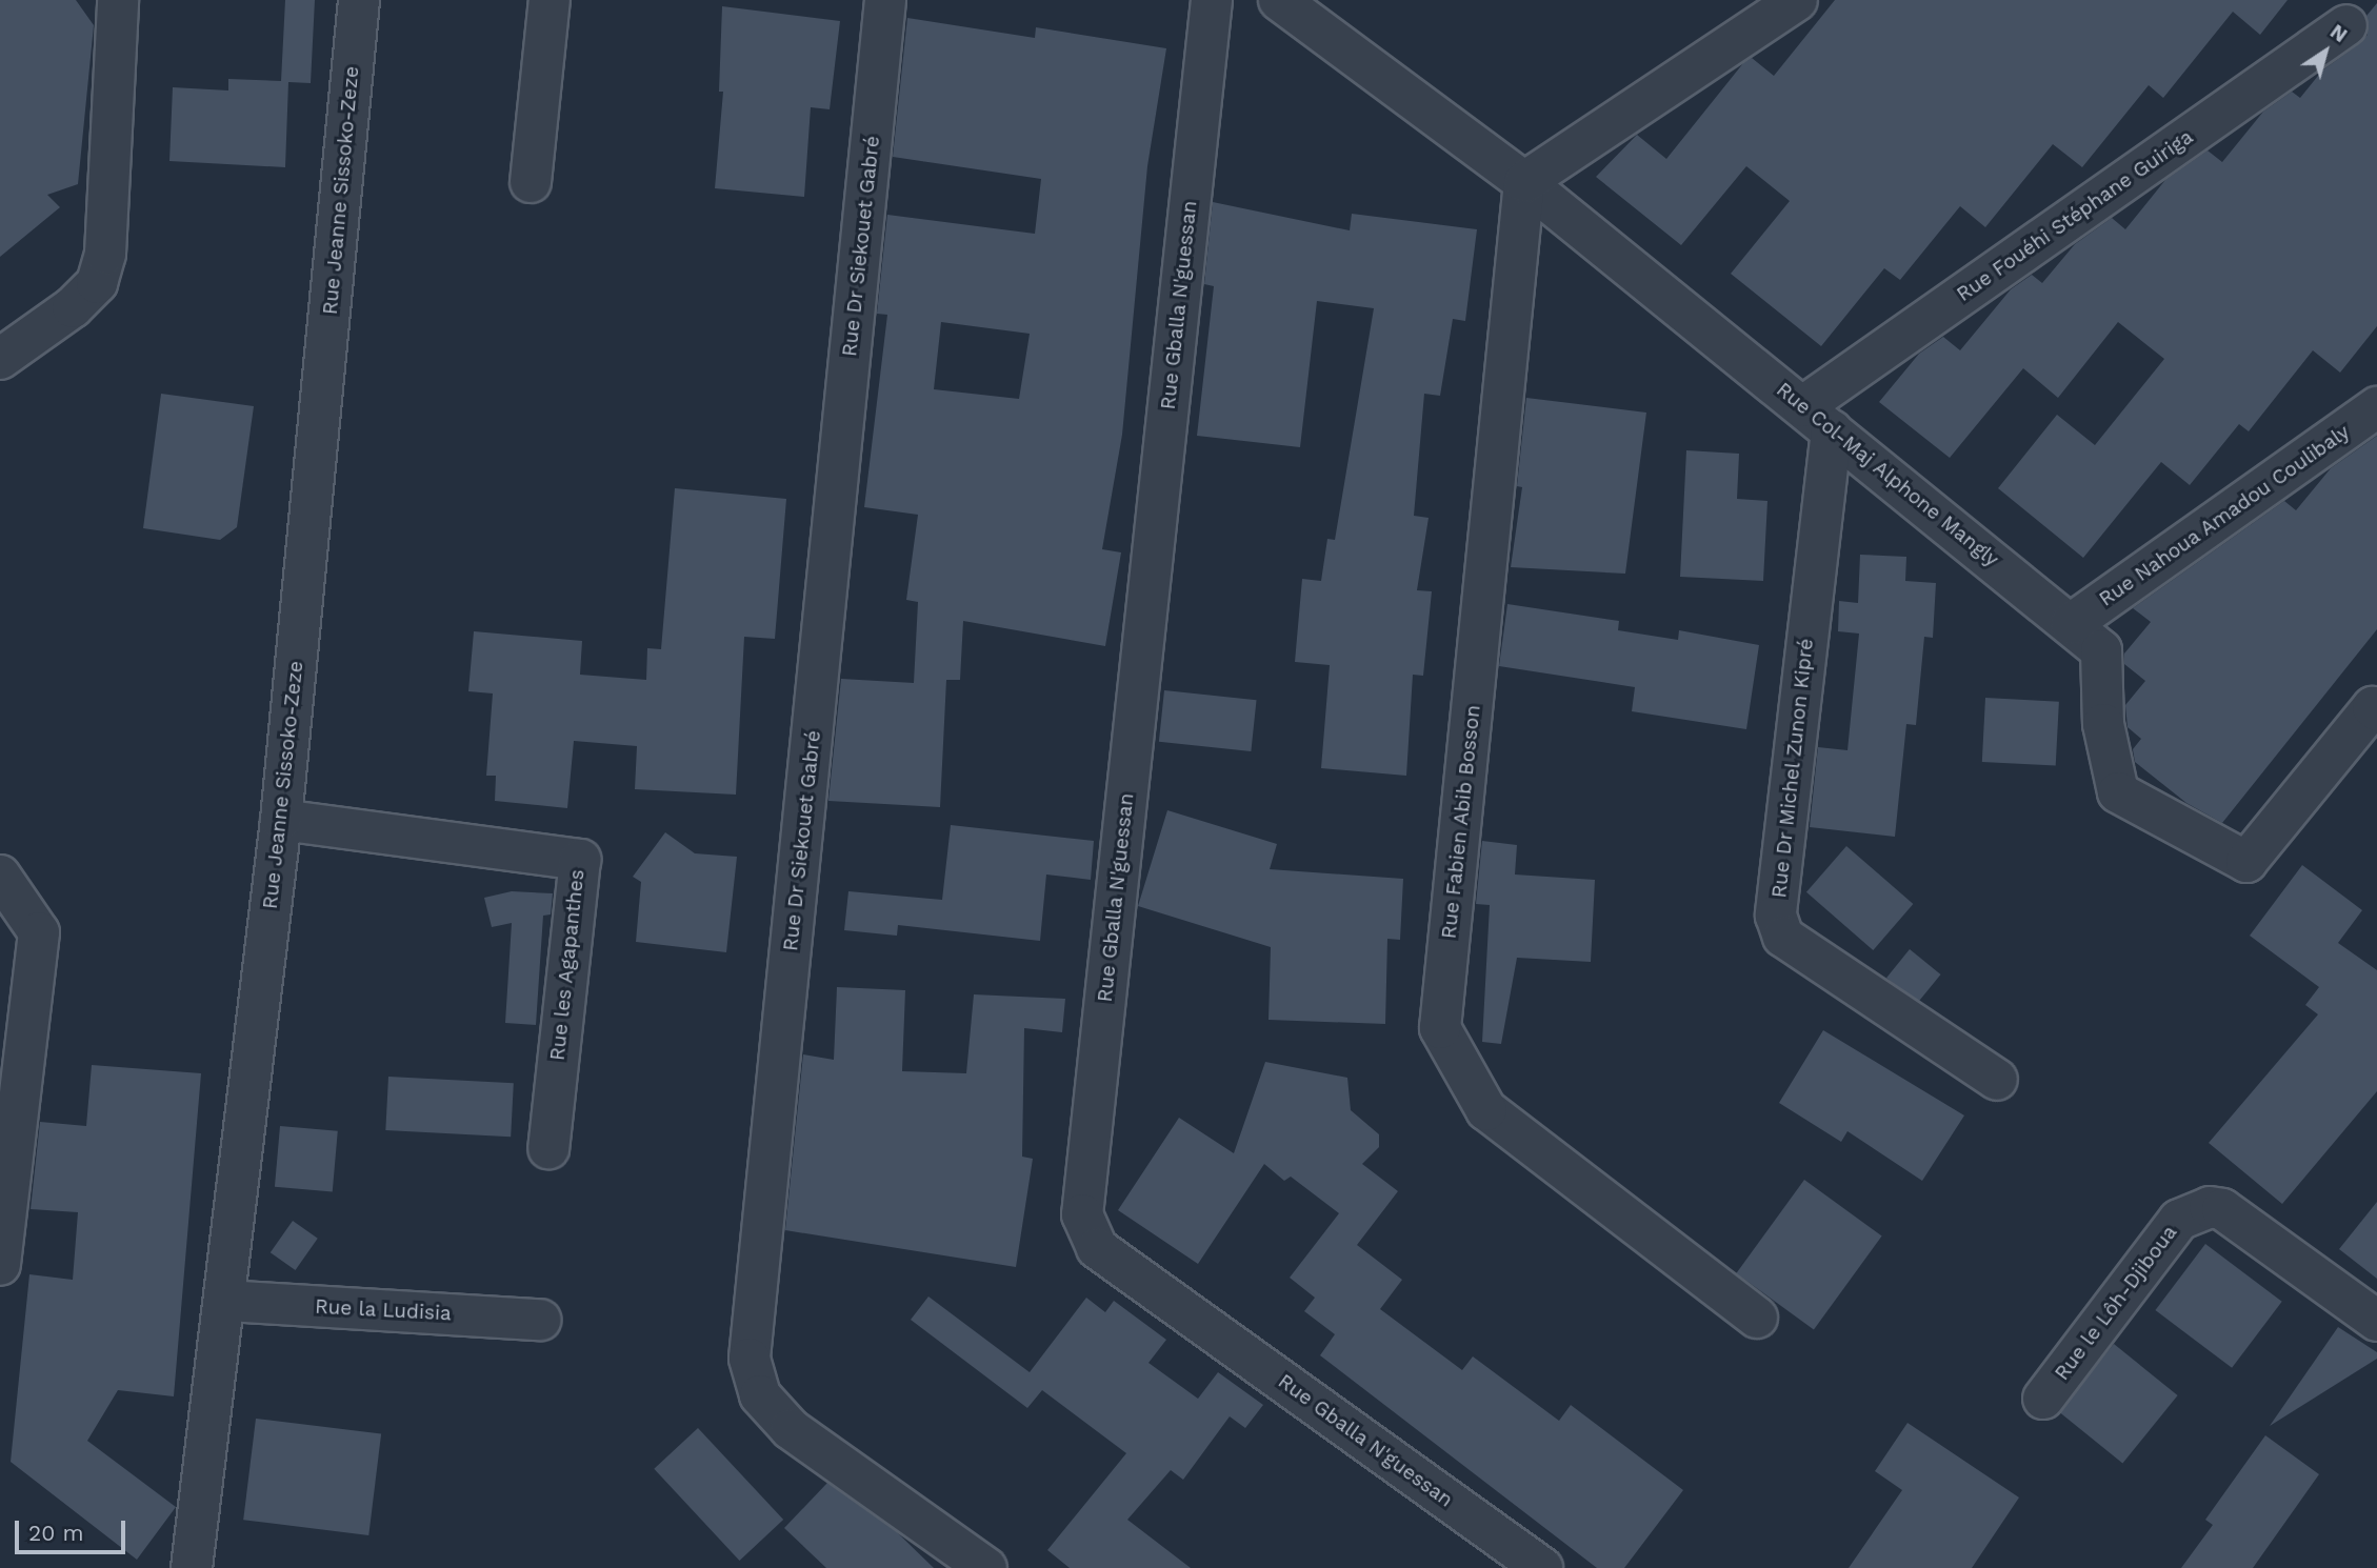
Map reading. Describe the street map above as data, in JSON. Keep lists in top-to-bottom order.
{
  "streets": {
    "street": [
      "Rue Jeanne Sissoko-Zeze",
      "Rue Fouéhi Stéphane Guiriga",
      "Rue Dr Siekouet Gabré",
      "Rue Gballa N'guessan",
      "Rue Col-Maj Alphone Mangly",
      "Rue Nahoua Amadou Coulibaly",
      "Rue Dr Michel Zunon Kipré",
      "Rue Fabien Abib Bosson",
      "Rue les Agapanthes",
      "Rue le Lôh-Djiboua",
      "Rue la Ludisia"
    ]
  },
  "crossings": [
    ["Rue Jeanne Sissoko-Zeze", "Rue les Agapanthes"],
    ["Rue Jeanne Sissoko-Zeze", "Rue la Ludisia"],
    ["Rue Fouéhi Stéphane Guiriga", "Rue Col-Maj Alphone Mangly"],
    ["Rue Fouéhi Stéphane Guiriga", "Rue Dr Michel Zunon Kipré"],
    ["Rue Col-Maj Alphone Mangly", "Rue Nahoua Amadou Coulibaly"],
    ["Rue Col-Maj Alphone Mangly", "Rue Dr Michel Zunon Kipré"],
    ["Rue Col-Maj Alphone Mangly", "Rue Fabien Abib Bosson"]
  ],
  "scale_bar": "20 m",
  "north": "top right"
}
